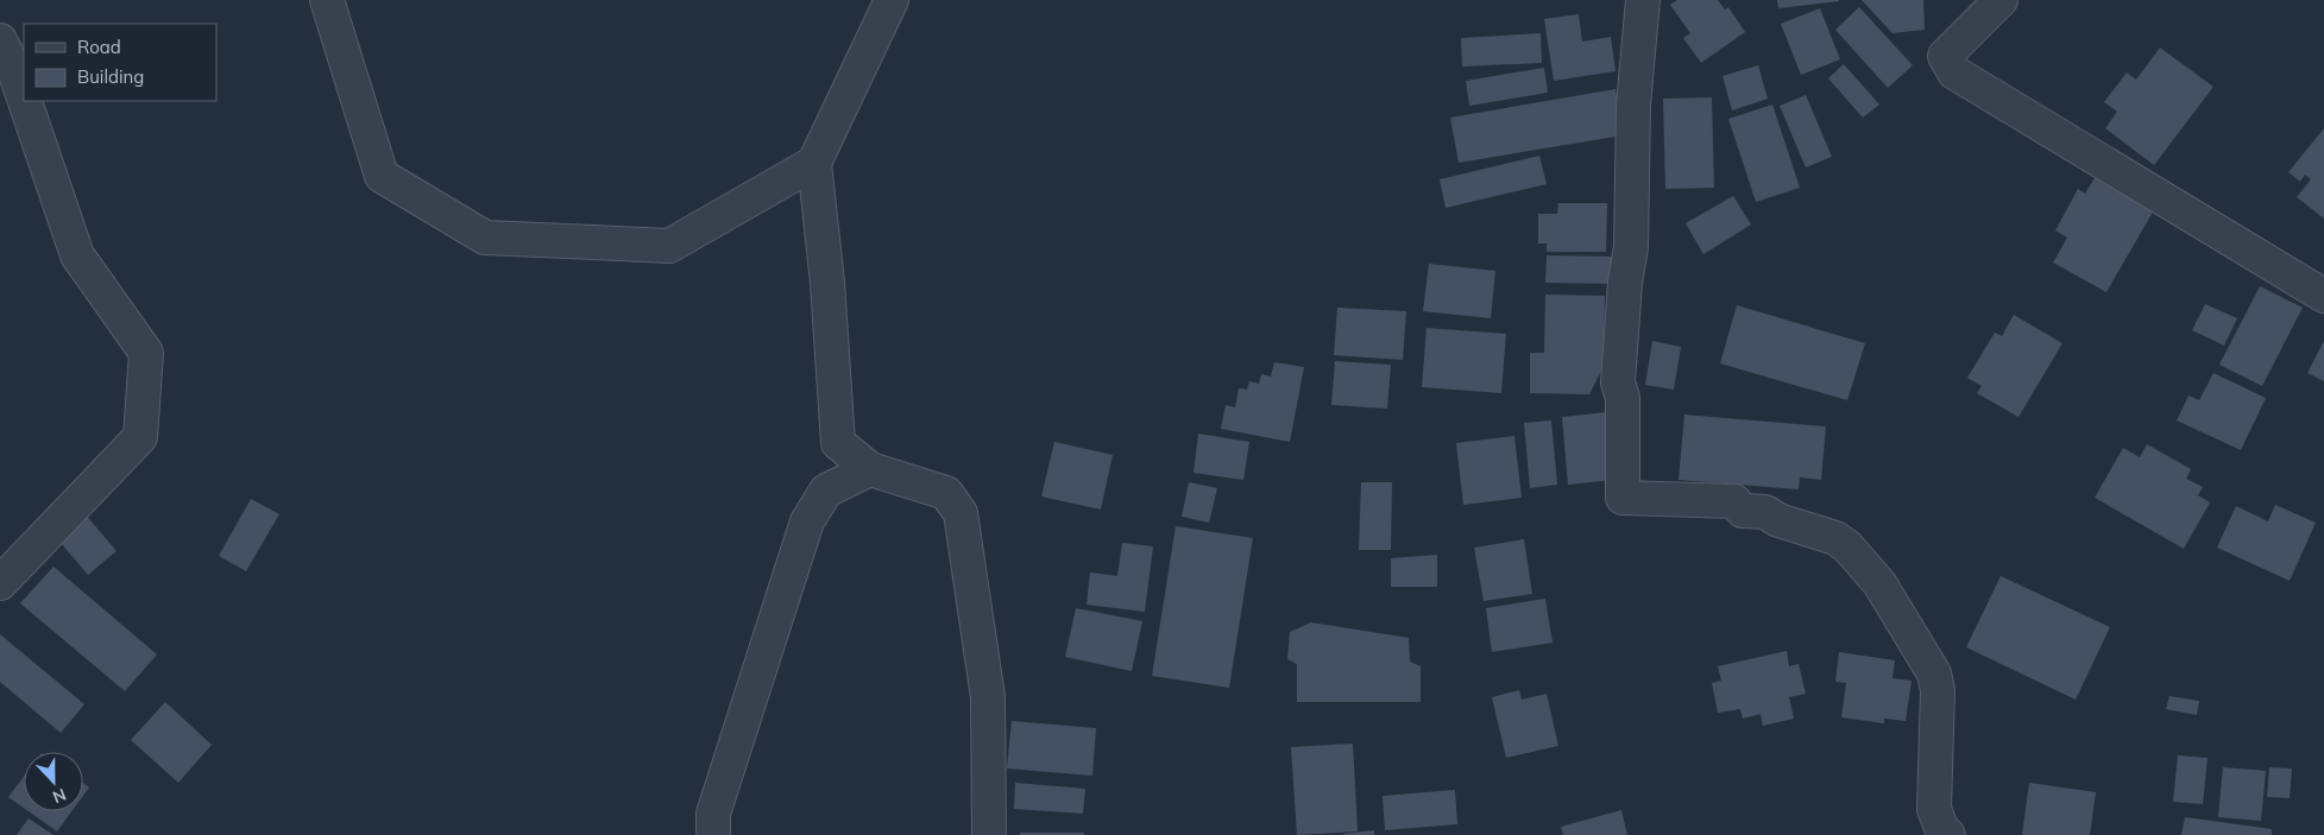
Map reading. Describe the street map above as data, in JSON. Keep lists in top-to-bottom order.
{
  "legend": ["Road", "Building"],
  "north": "bottom"
}
